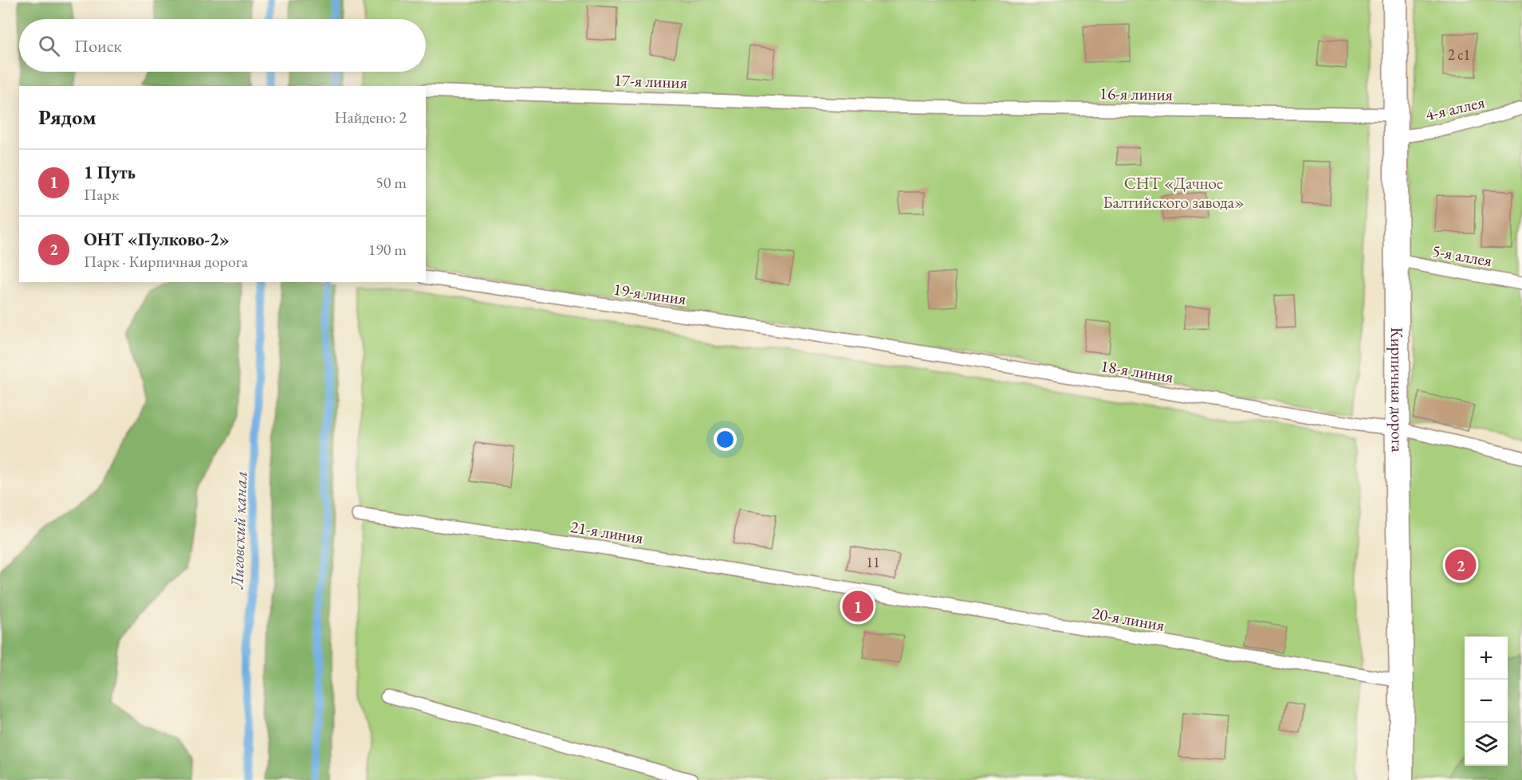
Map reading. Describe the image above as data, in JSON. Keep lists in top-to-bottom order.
{
  "streets": {
    "street": ["Кирпичная дорога"],
    "lane": [
      "17-я линия",
      "16-я линия",
      "4-я аллея",
      "5-я аллея",
      "19-я линия",
      "18-я линия",
      "21-я линия",
      "20-я линия"
    ]
  },
  "crossings": [
    ["17-я линия", "16-я линия"],
    ["16-я линия", "4-я аллея"],
    ["16-я линия", "Кирпичная дорога"],
    ["4-я аллея", "Кирпичная дорога"],
    ["5-я аллея", "Кирпичная дорога"],
    ["19-я линия", "18-я линия"],
    ["18-я линия", "Кирпичная дорога"],
    ["Кирпичная дорога", "20-я линия"],
    ["21-я линия", "20-я линия"]
  ],
  "water": ["Лиговский канал"],
  "parks": ["СНТ «Дачное Балтийского завода»"],
  "house_numbers": ["2 с1", "11"],
  "page": {
    "search": "Поиск",
    "heading": ["Рядом", "Найдено: 2"],
    "list": [
      {
        "mark": "1",
        "name": "1 Путь",
        "note": "Парк",
        "value": "50 m"
      },
      {
        "mark": "2",
        "name": "ОНТ «Пулково-2»",
        "note": "Парк · Кирпичная дорога",
        "value": "190 m"
      }
    ],
    "pins": ["2", "1"],
    "map_buttons": ["+", "−"]
  }
}
